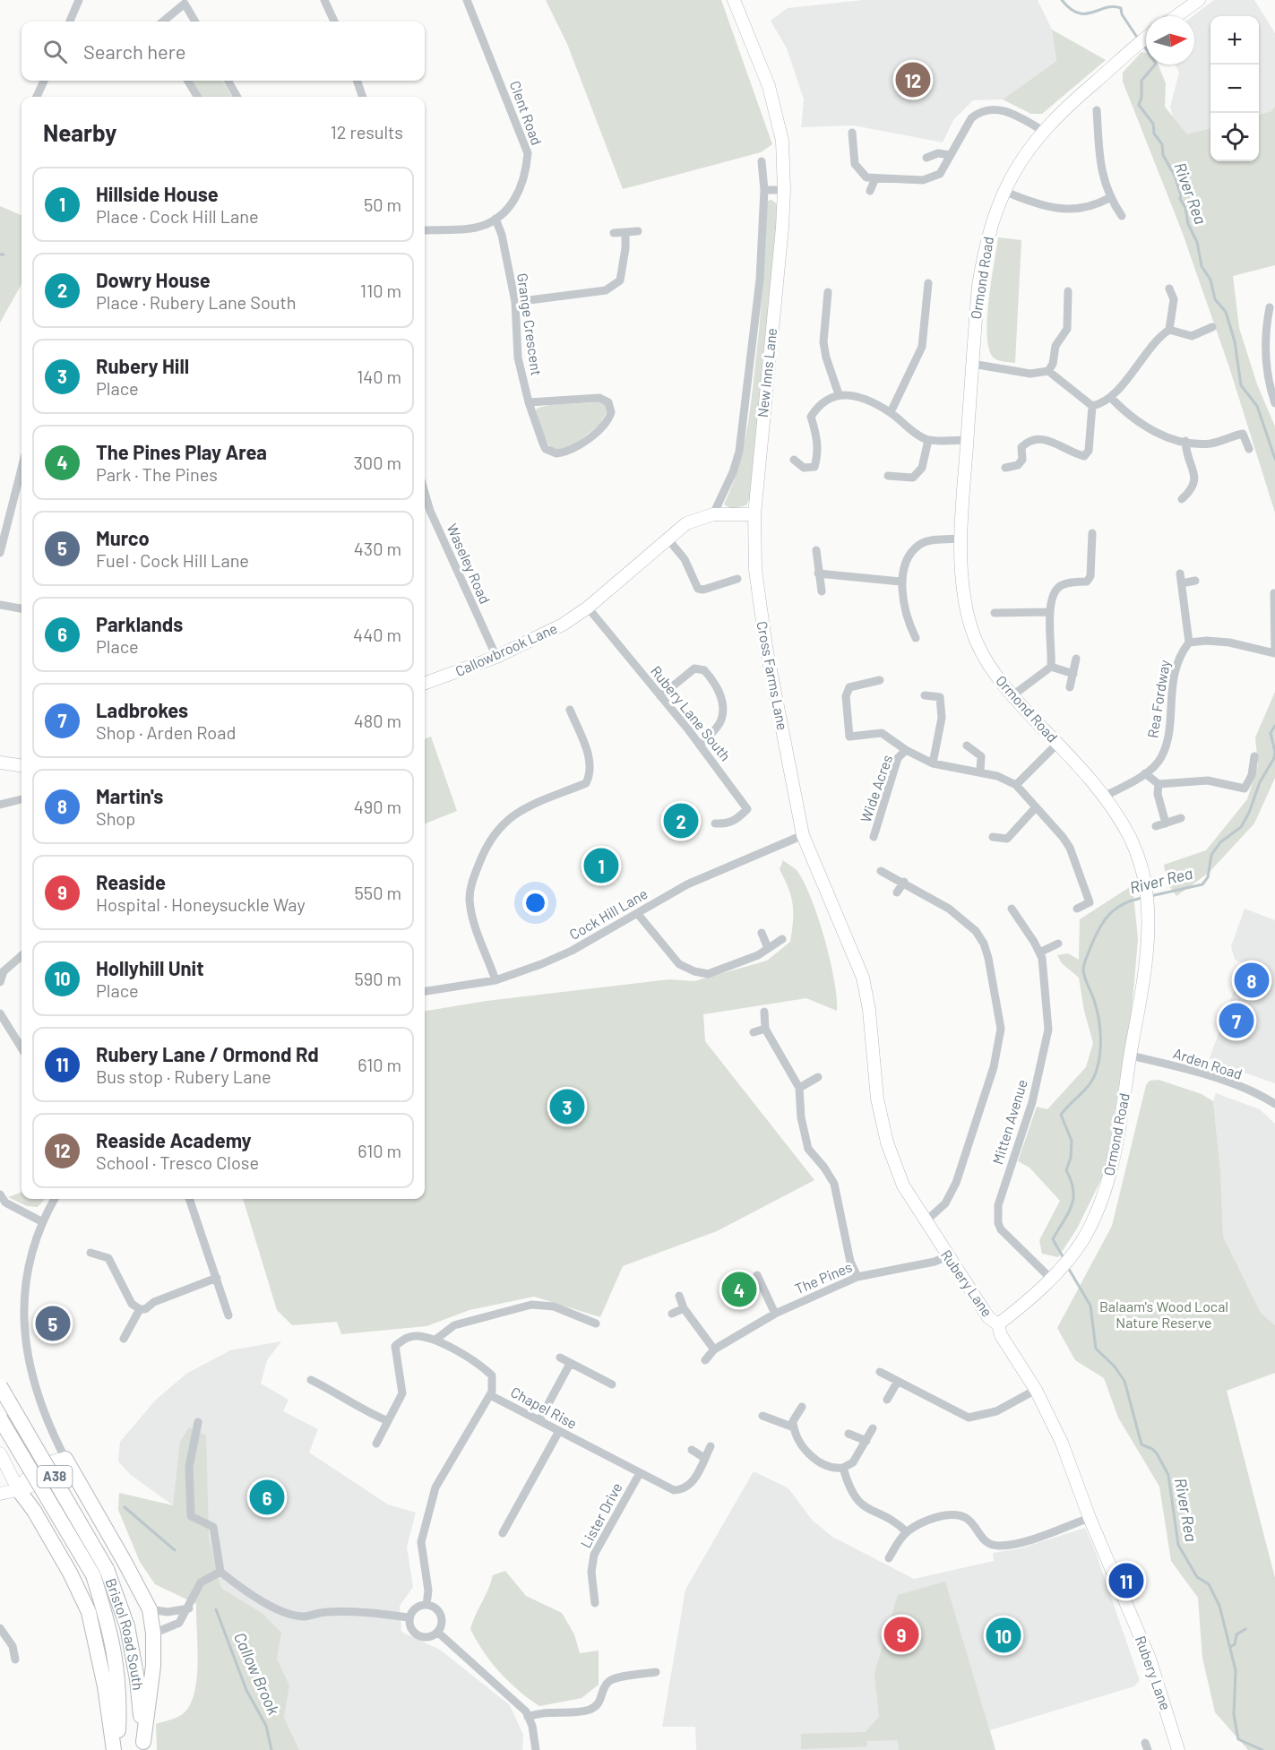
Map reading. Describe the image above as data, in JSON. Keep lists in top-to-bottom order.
{
  "streets": {
    "highway": ["A38", "Bristol Road South"],
    "street": [
      "Clent Road",
      "Ormond Road",
      "Grange Crescent",
      "New Inns Lane",
      "Waseley Road",
      "Callowbrook Lane",
      "Cross Farms Lane",
      "Rea Fordway",
      "Rubery Lane South",
      "Wide Acres",
      "Cock Hill Lane",
      "Arden Road",
      "Mitten Avenue",
      "The Pines",
      "Rubery Lane",
      "Chapel Rise",
      "Lister Drive"
    ]
  },
  "crossings": [
    ["Clent Road", "Grange Crescent"],
    ["Ormond Road", "Rea Fordway"],
    ["Ormond Road", "Arden Road"],
    ["Ormond Road", "Mitten Avenue"],
    ["Ormond Road", "Rubery Lane"],
    ["New Inns Lane", "Cross Farms Lane"],
    ["Waseley Road", "Callowbrook Lane"],
    ["Callowbrook Lane", "Rubery Lane South"],
    ["Cross Farms Lane", "Cock Hill Lane"],
    ["Cross Farms Lane", "Rubery Lane"],
    ["Cock Hill Lane", "Rubery Lane"],
    ["The Pines", "Rubery Lane"],
    ["Chapel Rise", "Lister Drive"]
  ],
  "water": ["River Rea", "Callow Brook"],
  "parks": ["Balaam's Wood Local Nature Reserve"],
  "north": "right",
  "page": {
    "map_buttons": ["+", "−"],
    "search": "Search here",
    "pins": [
      "12",
      "2",
      "1",
      "8",
      "7",
      "3",
      "4",
      "5",
      "6",
      "11",
      "9",
      "10"
    ],
    "heading": ["Nearby", "12 results"],
    "list": [
      {
        "mark": "1",
        "name": "Hillside House",
        "note": "Place · Cock Hill Lane",
        "value": "50 m"
      },
      {
        "mark": "2",
        "name": "Dowry House",
        "note": "Place · Rubery Lane South",
        "value": "110 m"
      },
      {
        "mark": "3",
        "name": "Rubery Hill",
        "note": "Place",
        "value": "140 m"
      },
      {
        "mark": "4",
        "name": "The Pines Play Area",
        "note": "Park · The Pines",
        "value": "300 m"
      },
      {
        "mark": "5",
        "name": "Murco",
        "note": "Fuel · Cock Hill Lane",
        "value": "430 m"
      },
      {
        "mark": "6",
        "name": "Parklands",
        "note": "Place",
        "value": "440 m"
      },
      {
        "mark": "7",
        "name": "Ladbrokes",
        "note": "Shop · Arden Road",
        "value": "480 m"
      },
      {
        "mark": "8",
        "name": "Martin's",
        "note": "Shop",
        "value": "490 m"
      },
      {
        "mark": "9",
        "name": "Reaside",
        "note": "Hospital · Honeysuckle Way",
        "value": "550 m"
      },
      {
        "mark": "10",
        "name": "Hollyhill Unit",
        "note": "Place",
        "value": "590 m"
      },
      {
        "mark": "11",
        "name": "Rubery Lane / Ormond Rd",
        "note": "Bus stop · Rubery Lane",
        "value": "610 m"
      },
      {
        "mark": "12",
        "name": "Reaside Academy",
        "note": "School · Tresco Close",
        "value": "610 m"
      }
    ]
  }
}
